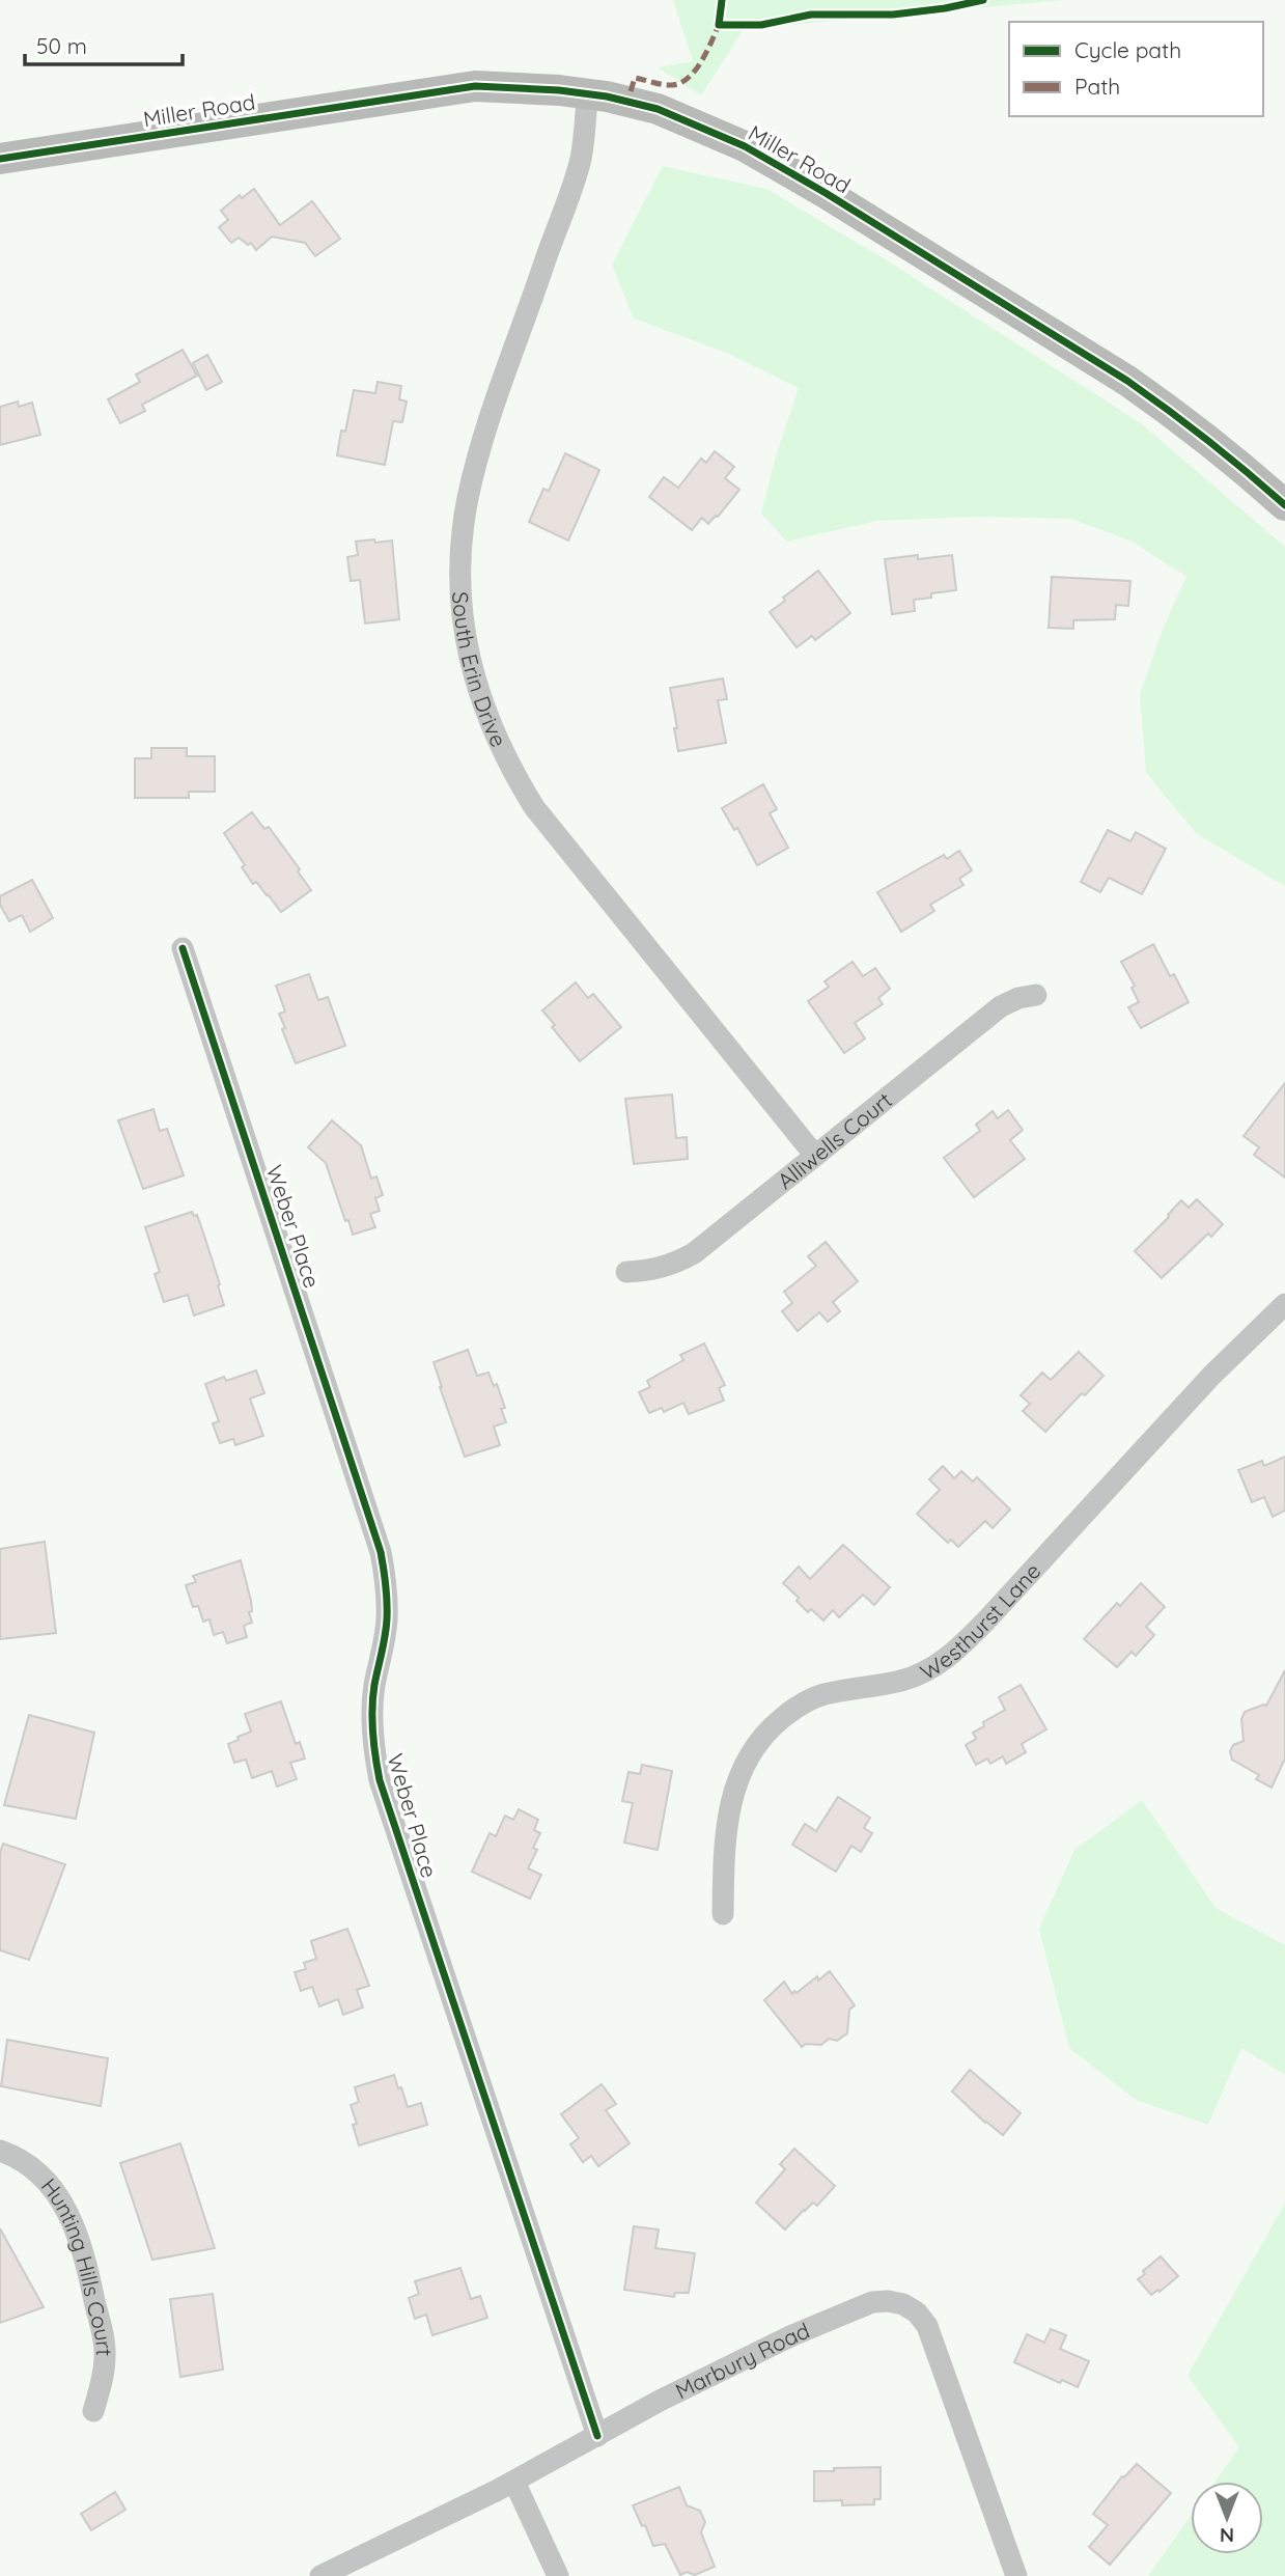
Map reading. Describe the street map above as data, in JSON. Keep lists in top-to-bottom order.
{
  "streets": {
    "street": [
      "Miller Road",
      "South Erin Drive",
      "Alliwells Court",
      "Weber Place",
      "Westhurst Lane",
      "Hunting Hills Court",
      "Marbury Road"
    ]
  },
  "crossings": [
    ["Miller Road", "South Erin Drive"],
    ["South Erin Drive", "Alliwells Court"],
    ["Weber Place", "Marbury Road"]
  ],
  "legend": ["Cycle path", "Path"],
  "scale_bar": "50 m",
  "north": "bottom"
}
